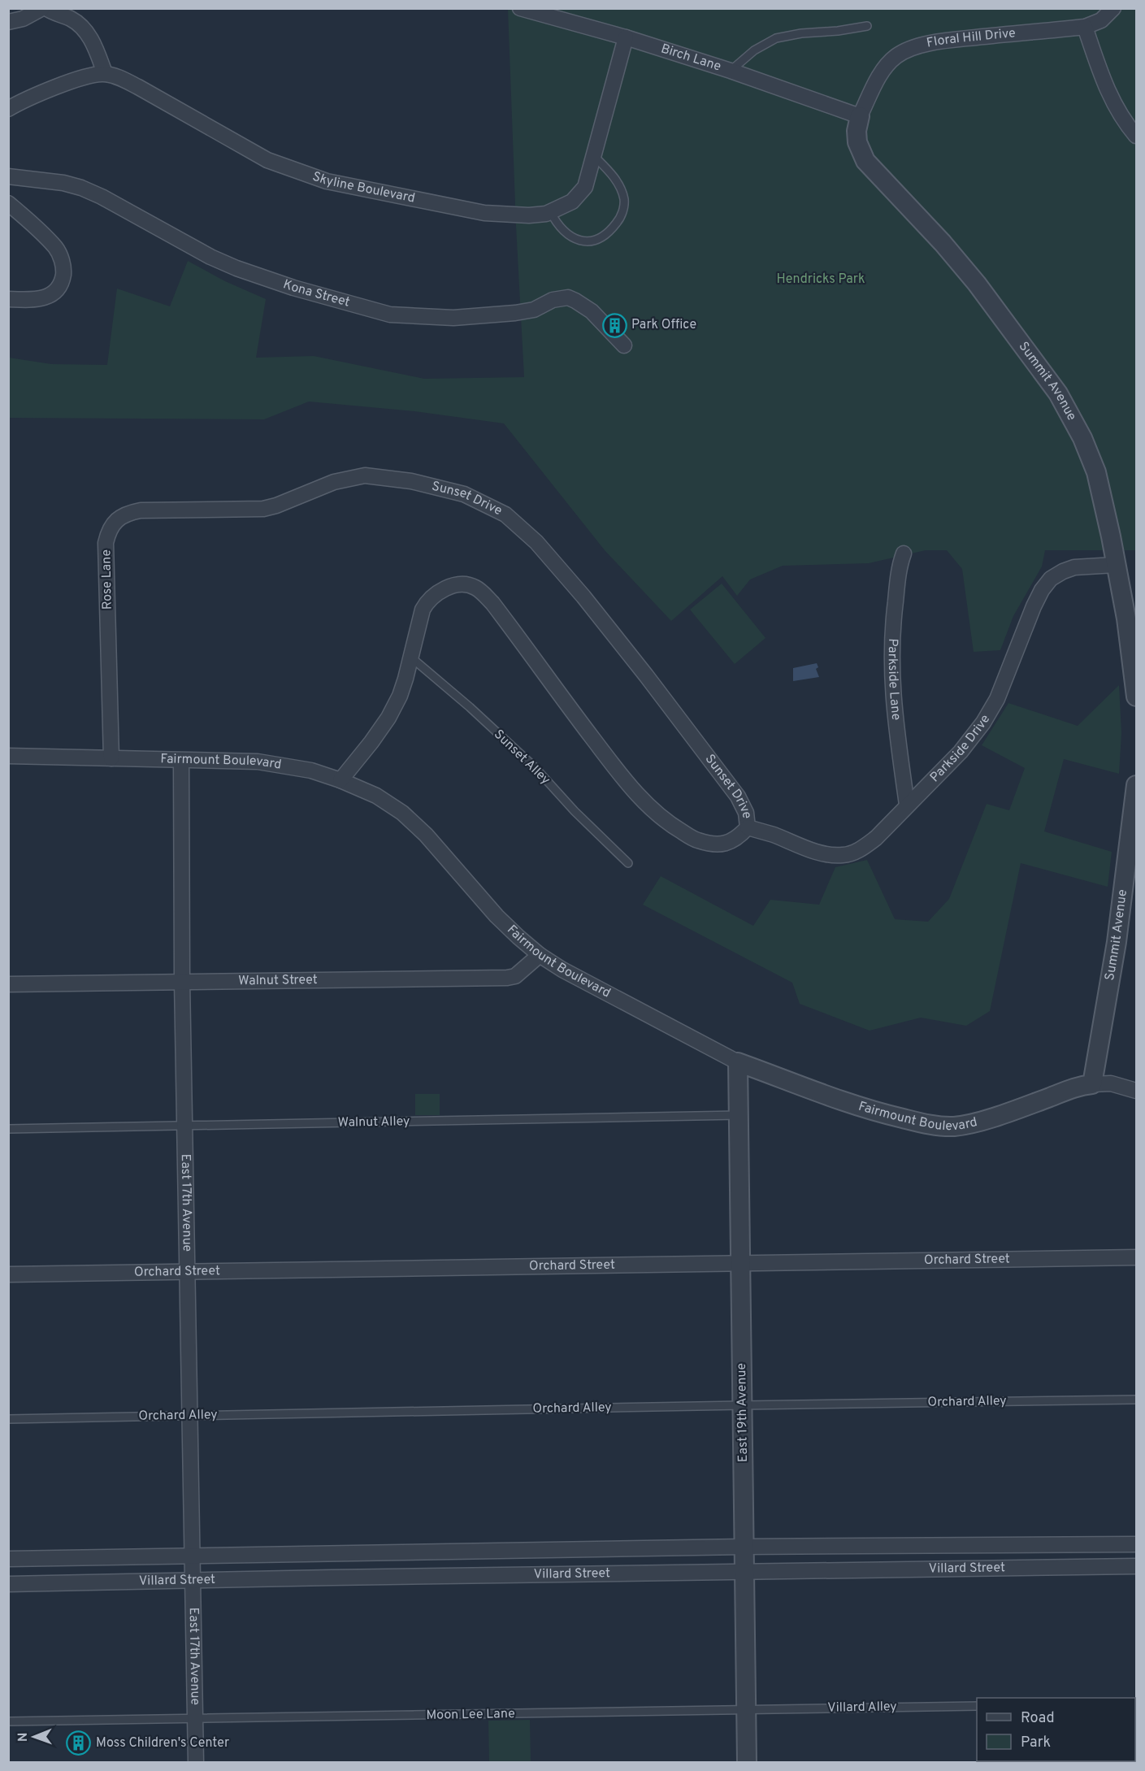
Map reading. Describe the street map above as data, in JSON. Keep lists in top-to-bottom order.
{
  "streets": {
    "street": [
      "Floral Hill Drive",
      "Birch Lane",
      "Skyline Boulevard",
      "Kona Street",
      "Summit Avenue",
      "Sunset Drive",
      "Rose Lane",
      "Parkside Lane",
      "Parkside Drive",
      "Fairmount Boulevard",
      "Walnut Street",
      "East 17th Avenue",
      "Orchard Street",
      "East 19th Avenue",
      "Villard Street"
    ],
    "lane": [
      "Sunset Alley",
      "Walnut Alley",
      "Orchard Alley",
      "Villard Alley",
      "Moon Lee Lane"
    ]
  },
  "crossings": [
    ["Floral Hill Drive", "Birch Lane"],
    ["Floral Hill Drive", "Summit Avenue"],
    ["Birch Lane", "Skyline Boulevard"],
    ["Birch Lane", "Summit Avenue"],
    ["Summit Avenue", "Parkside Drive"],
    ["Summit Avenue", "Fairmount Boulevard"],
    ["Sunset Drive", "Rose Lane"],
    ["Sunset Drive", "Parkside Drive"],
    ["Sunset Drive", "Sunset Alley"],
    ["Sunset Drive", "Fairmount Boulevard"],
    ["Rose Lane", "Fairmount Boulevard"],
    ["Parkside Lane", "Parkside Drive"],
    ["Fairmount Boulevard", "Walnut Street"],
    ["Fairmount Boulevard", "East 17th Avenue"],
    ["Fairmount Boulevard", "East 19th Avenue"],
    ["Walnut Street", "East 17th Avenue"],
    ["Walnut Alley", "East 17th Avenue"],
    ["Walnut Alley", "East 19th Avenue"],
    ["East 17th Avenue", "Orchard Street"],
    ["East 17th Avenue", "Orchard Alley"],
    ["East 17th Avenue", "Villard Street"],
    ["East 17th Avenue", "Moon Lee Lane"],
    ["Orchard Street", "East 19th Avenue"],
    ["Orchard Alley", "East 19th Avenue"],
    ["East 19th Avenue", "Villard Street"],
    ["East 19th Avenue", "Villard Alley"],
    ["East 19th Avenue", "Moon Lee Lane"],
    ["Villard Alley", "Moon Lee Lane"]
  ],
  "parks": ["Hendricks Park"],
  "places": {
    "building": ["Park Office", "Moss Children's Center"]
  },
  "legend": ["Road", "Park"],
  "north": "left"
}
